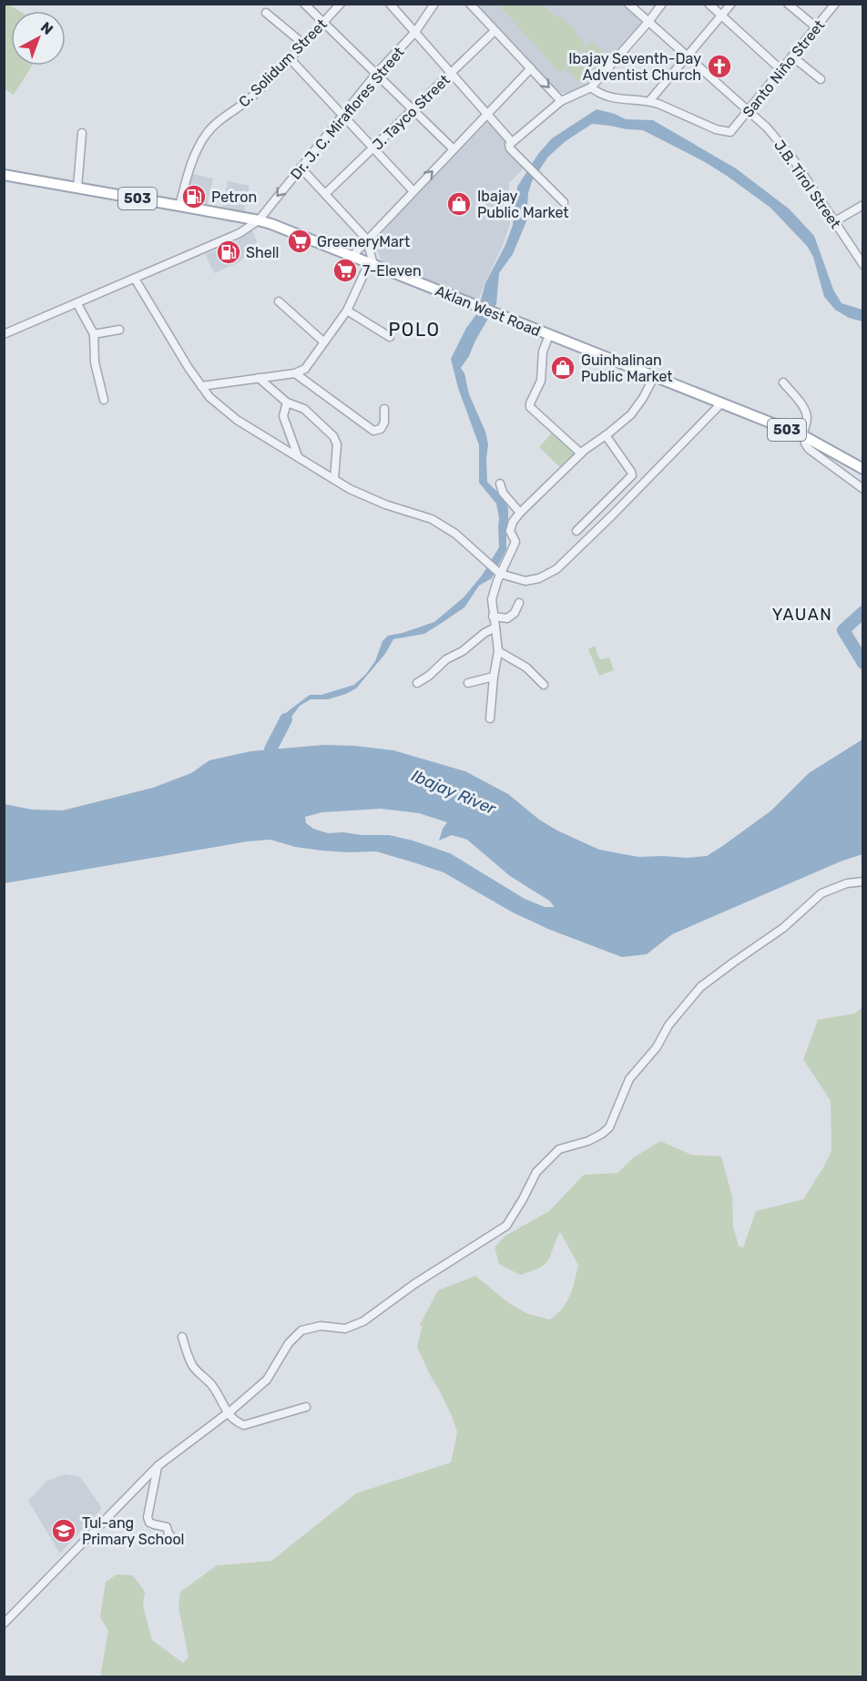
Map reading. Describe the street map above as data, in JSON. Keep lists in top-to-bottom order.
{
  "streets": {
    "main road": ["503", "Aklan West Road"],
    "street": [
      "C. Solidum Street",
      "Santo Niño Street",
      "J. Tayco Street",
      "Dr. J. C. Miraflores Street",
      "J.B. Tirol Street"
    ]
  },
  "crossings": [
    ["C. Solidum Street", "Aklan West Road"],
    ["Santo Niño Street", "J.B. Tirol Street"],
    ["Dr. J. C. Miraflores Street", "Aklan West Road"]
  ],
  "districts": ["POLO", "YAUAN"],
  "water": ["Ibajay River"],
  "places": {
    "church": ["Ibajay Seventh-Day Adventist Church"],
    "fuel station": ["Petron", "Shell"],
    "shop": ["Ibajay Public Market", "Guinhalinan Public Market"],
    "supermarket": ["GreeneryMart", "7-Eleven"],
    "school or university": ["Tul-ang Primary School"]
  },
  "north": "top right"
}
